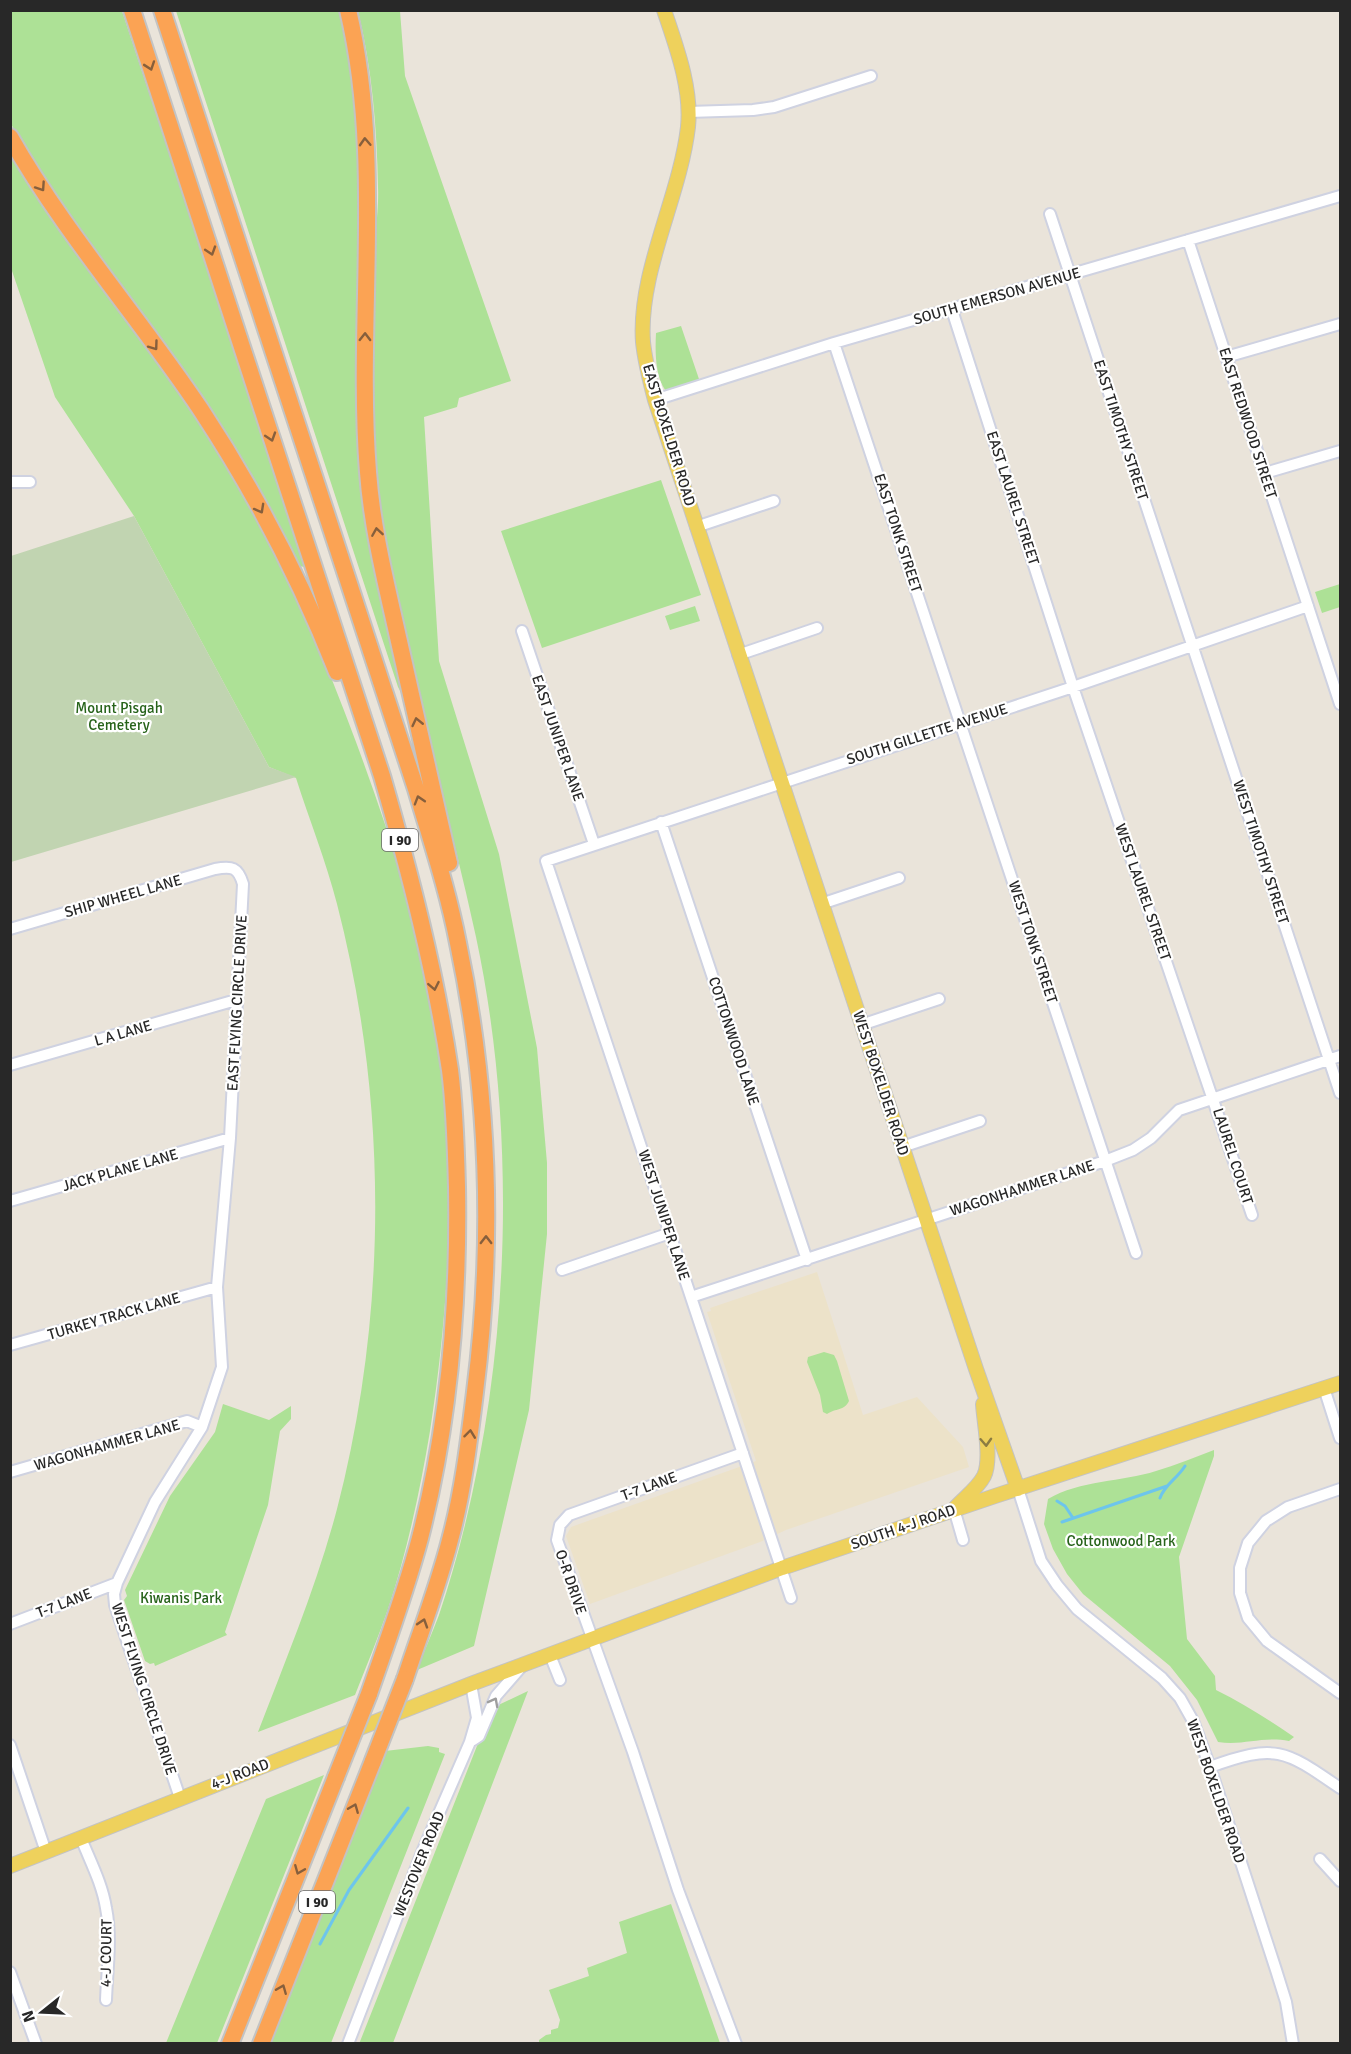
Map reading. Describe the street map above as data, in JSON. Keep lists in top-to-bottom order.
{
  "streets": {
    "highway": ["I 90"],
    "main road": [
      "EAST BOXELDER ROAD",
      "WEST BOXELDER ROAD",
      "SOUTH 4-J ROAD",
      "4-J ROAD"
    ],
    "street": [
      "SOUTH EMERSON AVENUE",
      "EAST REDWOOD STREET",
      "EAST TIMOTHY STREET",
      "EAST LAUREL STREET",
      "EAST TONK STREET",
      "SOUTH GILLETTE AVENUE",
      "EAST JUNIPER LANE",
      "WEST TIMOTHY STREET",
      "WEST LAUREL STREET",
      "SHIP WHEEL LANE",
      "WEST TONK STREET",
      "EAST FLYING CIRCLE DRIVE",
      "L A LANE",
      "COTTONWOOD LANE",
      "LAUREL COURT",
      "JACK PLANE LANE",
      "WAGONHAMMER LANE",
      "WEST JUNIPER LANE",
      "TURKEY TRACK LANE",
      "T-7 LANE",
      "O-R DRIVE",
      "WEST FLYING CIRCLE DRIVE",
      "WESTOVER ROAD",
      "4-J COURT"
    ]
  },
  "crossings": [
    ["SOUTH EMERSON AVENUE", "EAST REDWOOD STREET"],
    ["SOUTH EMERSON AVENUE", "EAST TIMOTHY STREET"],
    ["SOUTH EMERSON AVENUE", "EAST BOXELDER ROAD"],
    ["SOUTH EMERSON AVENUE", "EAST LAUREL STREET"],
    ["SOUTH EMERSON AVENUE", "EAST TONK STREET"],
    ["EAST REDWOOD STREET", "SOUTH GILLETTE AVENUE"],
    ["EAST TIMOTHY STREET", "SOUTH GILLETTE AVENUE"],
    ["EAST TIMOTHY STREET", "WEST TIMOTHY STREET"],
    ["EAST BOXELDER ROAD", "SOUTH GILLETTE AVENUE"],
    ["EAST BOXELDER ROAD", "WEST BOXELDER ROAD"],
    ["EAST LAUREL STREET", "SOUTH GILLETTE AVENUE"],
    ["EAST LAUREL STREET", "WEST LAUREL STREET"],
    ["EAST TONK STREET", "SOUTH GILLETTE AVENUE"],
    ["EAST TONK STREET", "WEST TONK STREET"],
    ["SOUTH GILLETTE AVENUE", "EAST JUNIPER LANE"],
    ["SOUTH GILLETTE AVENUE", "WEST TIMOTHY STREET"],
    ["SOUTH GILLETTE AVENUE", "WEST LAUREL STREET"],
    ["SOUTH GILLETTE AVENUE", "WEST TONK STREET"],
    ["SOUTH GILLETTE AVENUE", "COTTONWOOD LANE"],
    ["SOUTH GILLETTE AVENUE", "WEST BOXELDER ROAD"],
    ["SOUTH GILLETTE AVENUE", "WEST JUNIPER LANE"],
    ["WEST TIMOTHY STREET", "WAGONHAMMER LANE"],
    ["WEST LAUREL STREET", "LAUREL COURT"],
    ["WEST LAUREL STREET", "WAGONHAMMER LANE"],
    ["SHIP WHEEL LANE", "EAST FLYING CIRCLE DRIVE"],
    ["WEST TONK STREET", "WAGONHAMMER LANE"],
    ["EAST FLYING CIRCLE DRIVE", "L A LANE"],
    ["EAST FLYING CIRCLE DRIVE", "JACK PLANE LANE"],
    ["EAST FLYING CIRCLE DRIVE", "WEST FLYING CIRCLE DRIVE"],
    ["COTTONWOOD LANE", "WAGONHAMMER LANE"],
    ["WEST BOXELDER ROAD", "WAGONHAMMER LANE"],
    ["WEST BOXELDER ROAD", "SOUTH 4-J ROAD"],
    ["LAUREL COURT", "WAGONHAMMER LANE"],
    ["JACK PLANE LANE", "WEST FLYING CIRCLE DRIVE"],
    ["WAGONHAMMER LANE", "WEST JUNIPER LANE"],
    ["WAGONHAMMER LANE", "WEST FLYING CIRCLE DRIVE"],
    ["WEST JUNIPER LANE", "T-7 LANE"],
    ["WEST JUNIPER LANE", "SOUTH 4-J ROAD"],
    ["TURKEY TRACK LANE", "WEST FLYING CIRCLE DRIVE"],
    ["T-7 LANE", "O-R DRIVE"],
    ["T-7 LANE", "WEST FLYING CIRCLE DRIVE"],
    ["SOUTH 4-J ROAD", "O-R DRIVE"],
    ["SOUTH 4-J ROAD", "4-J ROAD"],
    ["SOUTH 4-J ROAD", "WESTOVER ROAD"],
    ["WEST FLYING CIRCLE DRIVE", "4-J ROAD"],
    ["4-J ROAD", "WESTOVER ROAD"],
    ["4-J ROAD", "4-J COURT"]
  ],
  "parks": ["Mount Pisgah Cemetery", "Cottonwood Park", "Kiwanis Park"],
  "north": "left"
}
